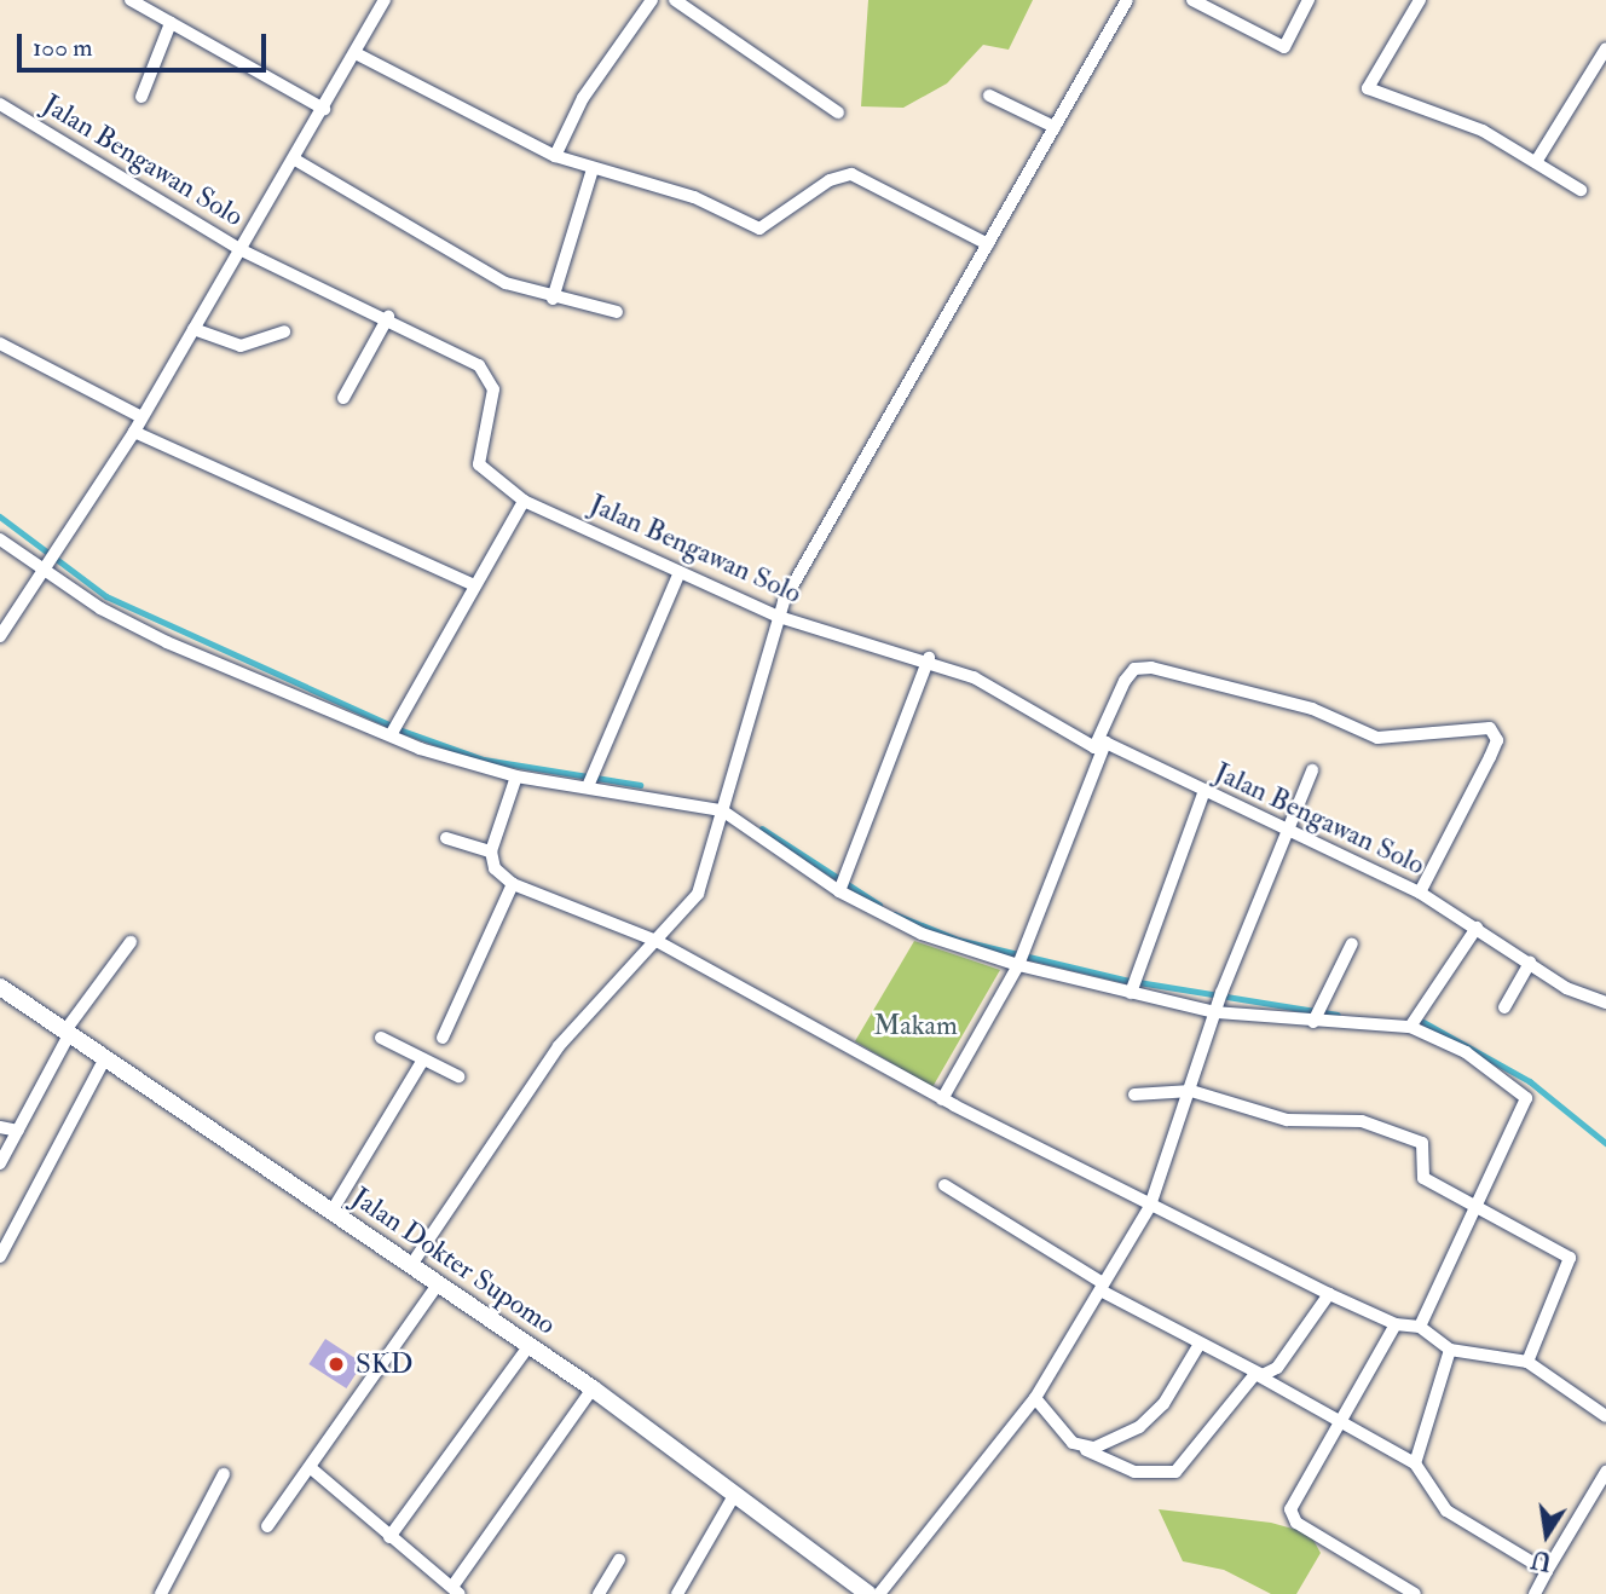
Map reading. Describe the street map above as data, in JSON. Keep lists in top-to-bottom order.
{
  "streets": {
    "street": ["Jalan Bengawan Solo", "Jalan Dokter Supomo"]
  },
  "parks": ["Makam"],
  "places": ["SKD"],
  "scale_bar": "100 m",
  "north": "bottom"
}
